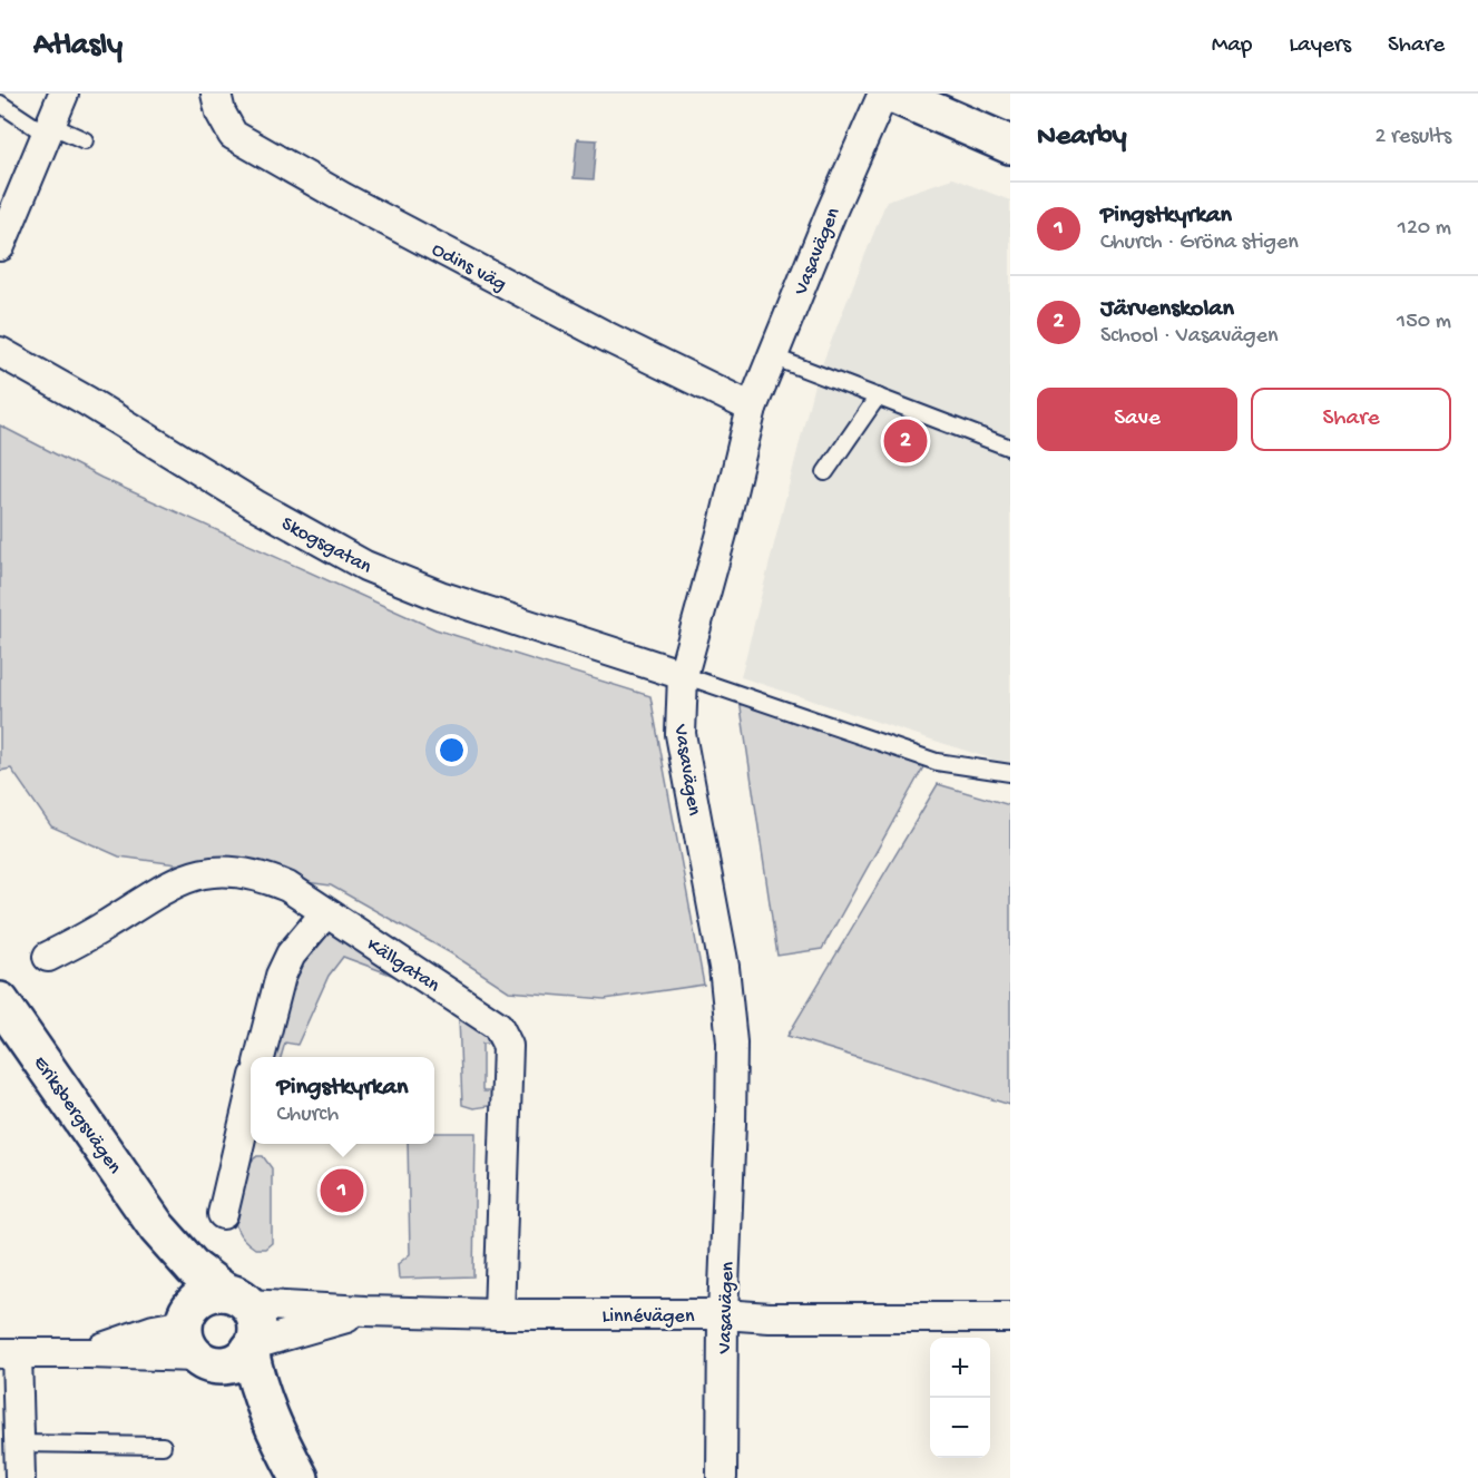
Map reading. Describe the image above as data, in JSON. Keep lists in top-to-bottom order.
{
  "streets": {
    "main road": ["Eriksbergsvägen"],
    "street": [
      "Vasavägen",
      "Odins väg",
      "Skogsgatan",
      "Källgatan",
      "Linnévägen"
    ]
  },
  "crossings": [
    ["Vasavägen", "Odins väg"],
    ["Vasavägen", "Skogsgatan"],
    ["Vasavägen", "Linnévägen"],
    ["Källgatan", "Linnévägen"],
    ["Eriksbergsvägen", "Linnévägen"]
  ],
  "page": {
    "header": "Atlasly",
    "nav": ["Map", "Layers", "Share"],
    "heading": ["Nearby", "2 results"],
    "list": [
      {
        "mark": "1",
        "name": "Pingstkyrkan",
        "note": "Church · Gröna stigen",
        "value": "120 m"
      },
      {
        "mark": "2",
        "name": "Järvenskolan",
        "note": "School · Vasavägen",
        "value": "150 m"
      }
    ],
    "buttons": ["Save", "Share"],
    "pins": ["2", "1"],
    "popup": ["Pingstkyrkan", "Church"],
    "map_buttons": ["+", "−"]
  }
}
